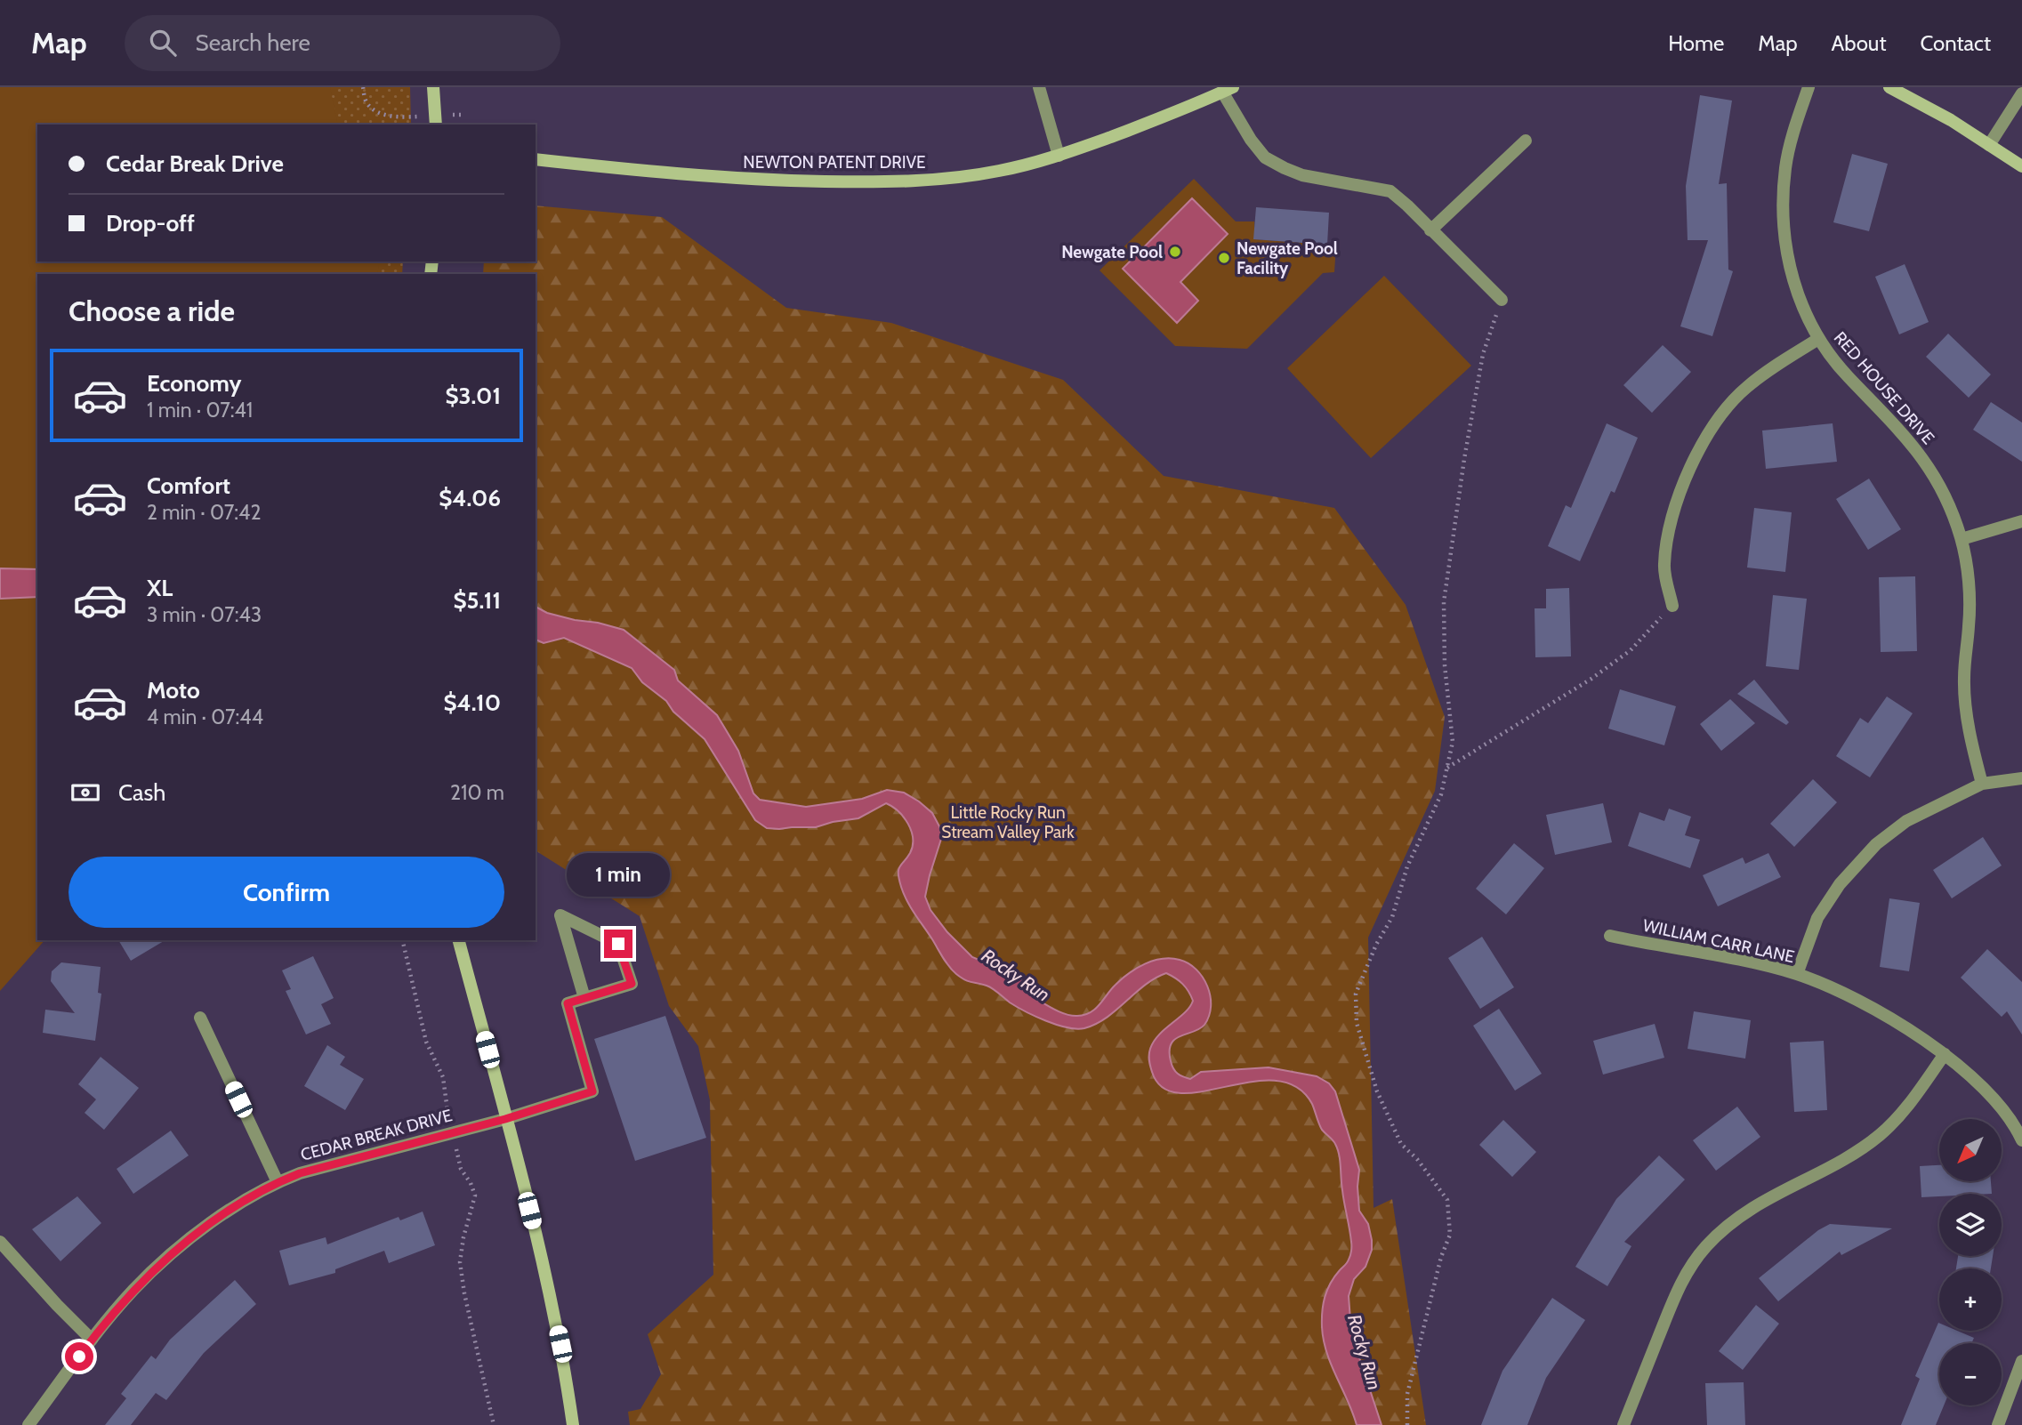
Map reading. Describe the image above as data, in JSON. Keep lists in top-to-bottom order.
{
  "streets": {
    "street": [
      "NEWTON PATENT DRIVE",
      "RED HOUSE DRIVE",
      "WILLIAM CARR LANE",
      "CEDAR BREAK DRIVE"
    ]
  },
  "water": ["Rocky Run"],
  "parks": ["Little Rocky Run Stream Valley Park"],
  "places": ["Newgate Pool", "Newgate Pool Facility"],
  "north": "bottom left",
  "page": {
    "header": "Map",
    "search": "Search here",
    "nav": [
      "Home",
      "Map",
      "About",
      "Contact"
    ],
    "banner": ["Cedar Break Drive", "Drop-off"],
    "heading": "Choose a ride",
    "list": [
      {
        "name": "Economy",
        "note": "1 min · 07:41",
        "value": "$3.01"
      },
      {
        "name": "Comfort",
        "note": "2 min · 07:42",
        "value": "$4.06"
      },
      {
        "name": "XL",
        "note": "3 min · 07:43",
        "value": "$5.11"
      },
      {
        "name": "Moto",
        "note": "4 min · 07:44",
        "value": "$4.10"
      }
    ],
    "pay": ["Cash", "210 m"],
    "buttons": "Confirm",
    "bubble": "1 min",
    "map_buttons": ["+", "−"]
  }
}
